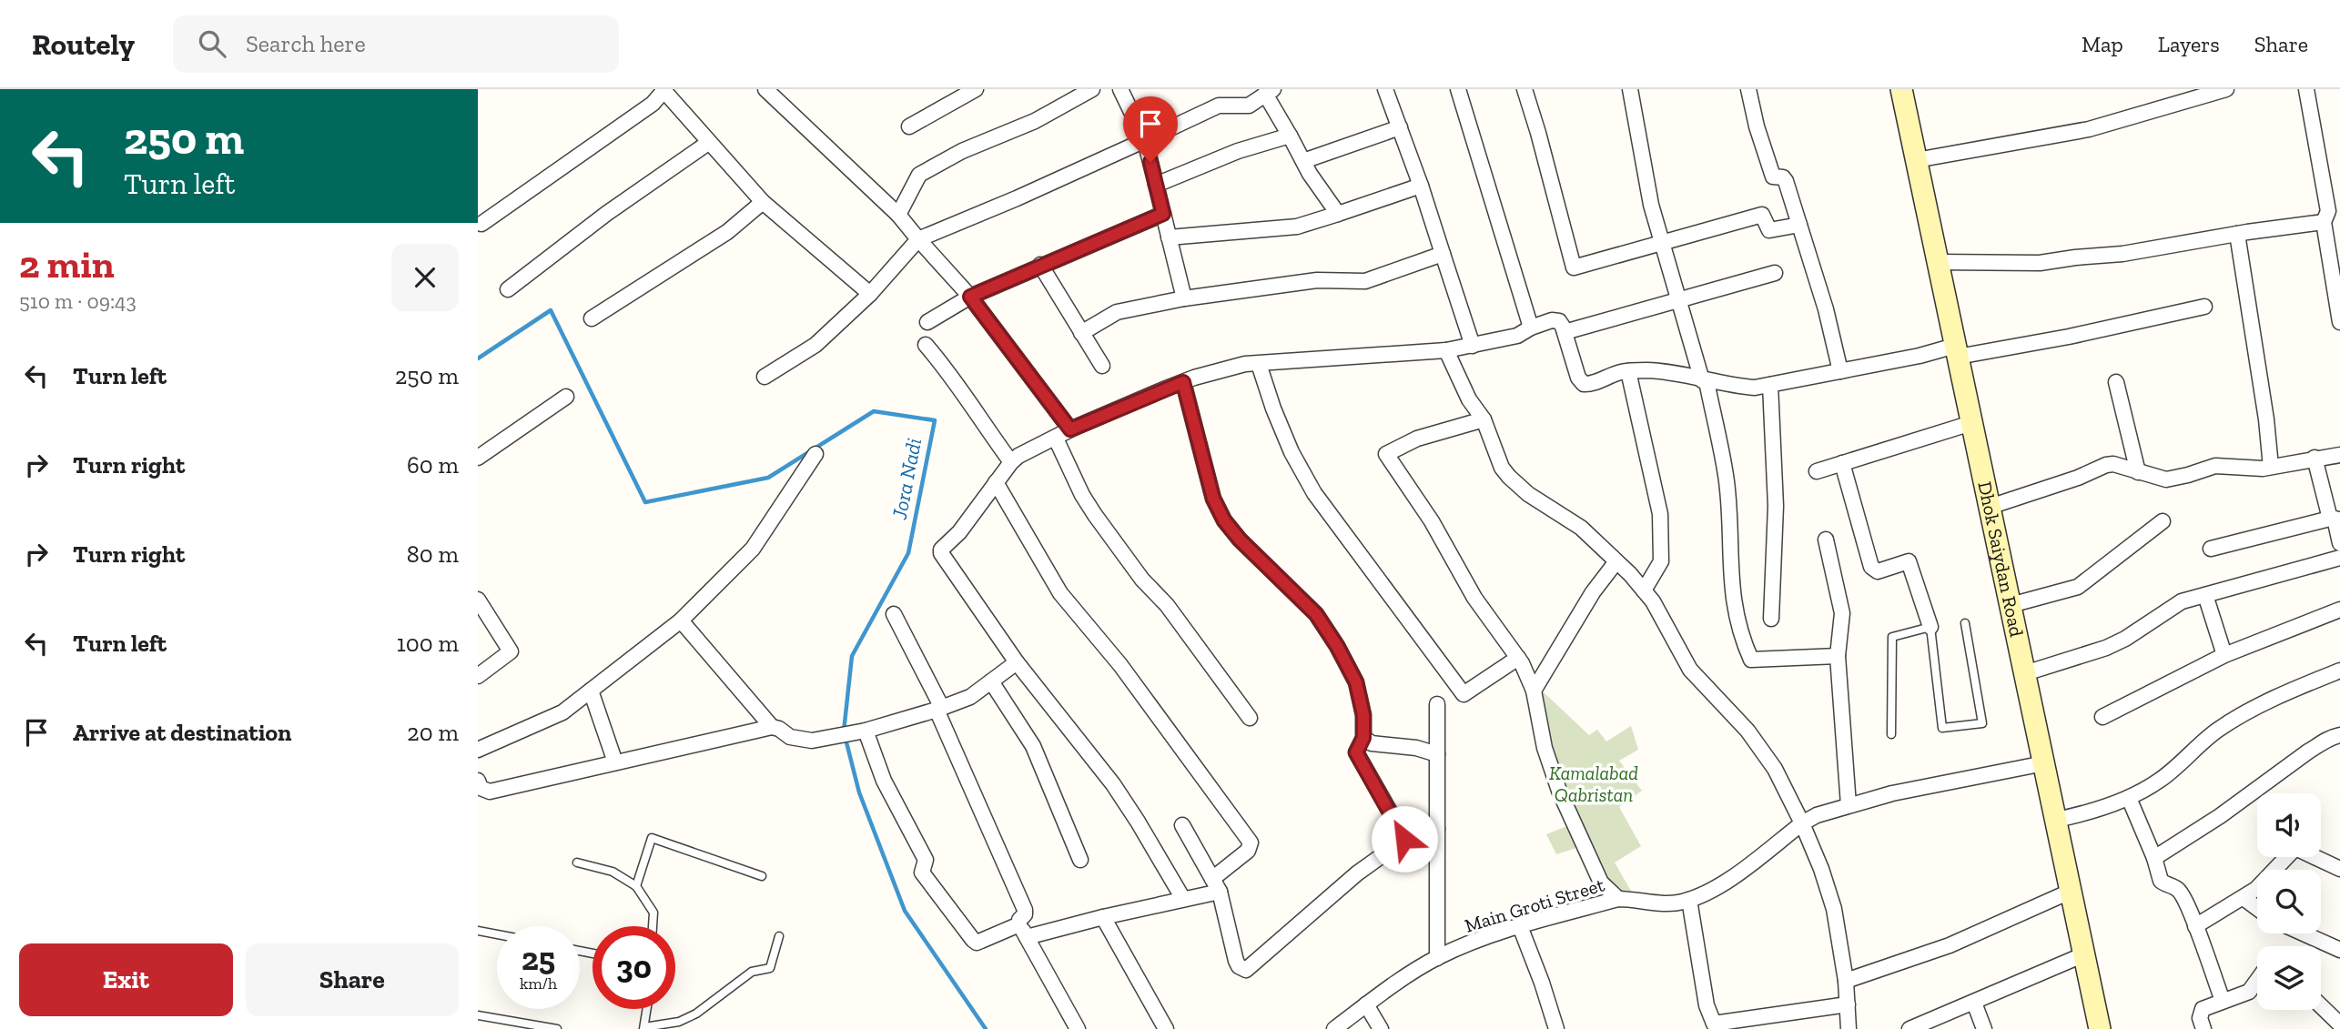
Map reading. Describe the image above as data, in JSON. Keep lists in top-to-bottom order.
{
  "streets": {
    "main road": ["Dhok Saiydan Road"],
    "street": ["Main Groti Street"]
  },
  "crossings": [
    ["Dhok Saiydan Road", "Main Groti Street"]
  ],
  "water": ["Jora Nadi"],
  "parks": ["Kamalabad Qabristan"],
  "page": {
    "header": "Routely",
    "search": "Search here",
    "nav": ["Map", "Layers", "Share"],
    "turn": ["250 m", "Turn left"],
    "heading": ["2 min", "510 m · 09:43"],
    "list": [
      {
        "name": "Turn left",
        "value": "250 m"
      },
      {
        "name": "Turn right",
        "value": "60 m"
      },
      {
        "name": "Turn right",
        "value": "80 m"
      },
      {
        "name": "Turn left",
        "value": "100 m"
      },
      {
        "name": "Arrive at destination",
        "value": "20 m"
      }
    ],
    "speed": "25 km/h",
    "limit": "30",
    "buttons": ["Exit", "Share"]
  }
}
